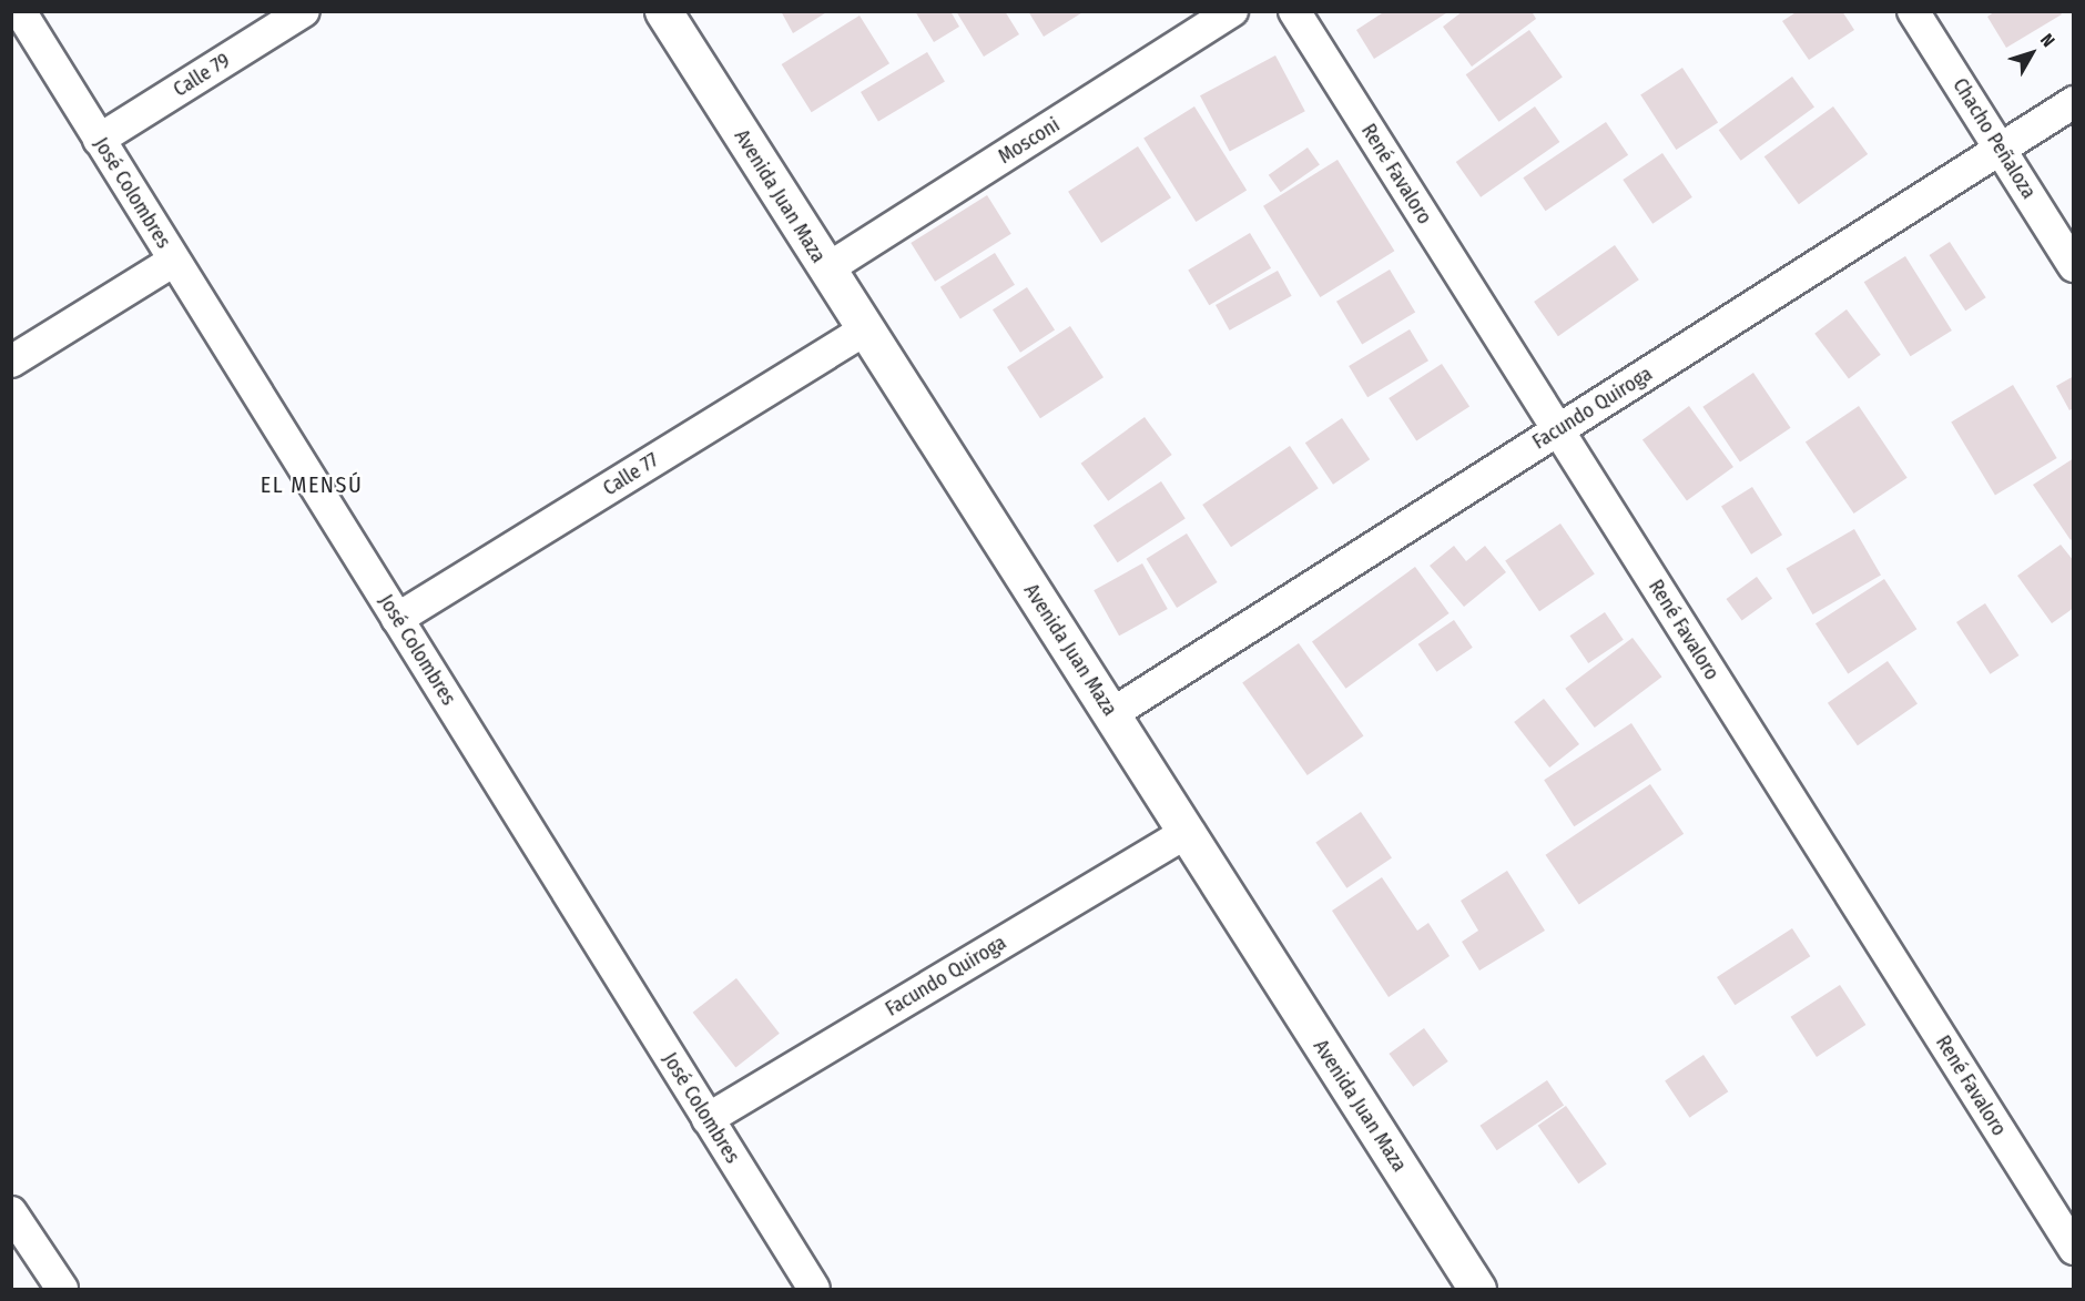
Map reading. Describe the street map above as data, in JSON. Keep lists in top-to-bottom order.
{
  "streets": {
    "main road": ["Avenida Juan Maza"],
    "street": [
      "Calle 79",
      "Chacho Peñaloza",
      "Mosconi",
      "René Favaloro",
      "José Colombres",
      "Facundo Quiroga",
      "Calle 77"
    ]
  },
  "crossings": [
    ["Calle 79", "José Colombres"],
    ["Chacho Peñaloza", "Facundo Quiroga"],
    ["Mosconi", "Avenida Juan Maza"],
    ["René Favaloro", "Facundo Quiroga"],
    ["José Colombres", "Facundo Quiroga"],
    ["José Colombres", "Calle 77"],
    ["Avenida Juan Maza", "Facundo Quiroga"],
    ["Avenida Juan Maza", "Calle 77"]
  ],
  "districts": ["EL MENSÚ"],
  "north": "top right"
}
